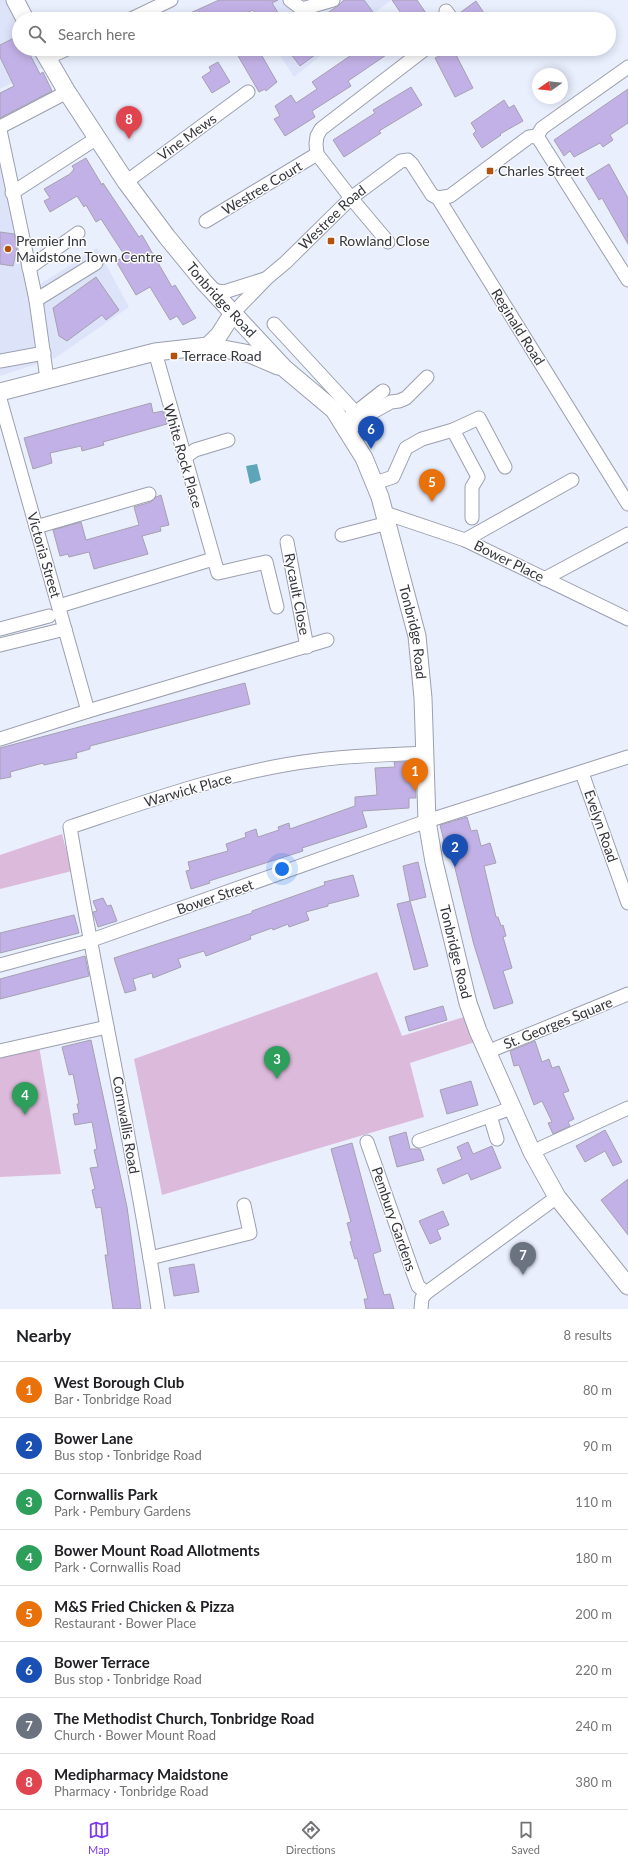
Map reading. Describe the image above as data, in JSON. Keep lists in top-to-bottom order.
{
  "streets": {
    "main road": ["Westree Road", "Tonbridge Road"],
    "street": [
      "Vine Mews",
      "Westree Court",
      "Reginald Road",
      "White Rock Place",
      "Victoria Street",
      "Bower Place",
      "Rycault Close",
      "Warwick Place",
      "Evelyn Road",
      "Bower Street",
      "St. Georges Square",
      "Cornwallis Road",
      "Pembury Gardens"
    ]
  },
  "crossings": [
    ["Vine Mews", "Tonbridge Road"],
    ["Westree Road", "Tonbridge Road"],
    ["Westree Road", "Reginald Road"],
    ["Tonbridge Road", "Bower Place"],
    ["Tonbridge Road", "Warwick Place"],
    ["Tonbridge Road", "Bower Street"],
    ["Tonbridge Road", "St. Georges Square"],
    ["Victoria Street", "Rycault Close"],
    ["Warwick Place", "Bower Street"],
    ["Warwick Place", "Cornwallis Road"],
    ["Evelyn Road", "Bower Street"],
    ["Bower Street", "Cornwallis Road"]
  ],
  "places": {
    "transit": ["Charles Street", "Rowland Close", "Terrace Road"],
    "other": ["Premier Inn Maidstone Town Centre"]
  },
  "north": "left",
  "page": {
    "search": "Search here",
    "pins": [
      "8",
      "6",
      "5",
      "1",
      "2",
      "3",
      "4",
      "7"
    ],
    "heading": ["Nearby", "8 results"],
    "list": [
      {
        "mark": "1",
        "name": "West Borough Club",
        "note": "Bar · Tonbridge Road",
        "value": "80 m"
      },
      {
        "mark": "2",
        "name": "Bower Lane",
        "note": "Bus stop · Tonbridge Road",
        "value": "90 m"
      },
      {
        "mark": "3",
        "name": "Cornwallis Park",
        "note": "Park · Pembury Gardens",
        "value": "110 m"
      },
      {
        "mark": "4",
        "name": "Bower Mount Road Allotments",
        "note": "Park · Cornwallis Road",
        "value": "180 m"
      },
      {
        "mark": "5",
        "name": "M&S Fried Chicken & Pizza",
        "note": "Restaurant · Bower Place",
        "value": "200 m"
      },
      {
        "mark": "6",
        "name": "Bower Terrace",
        "note": "Bus stop · Tonbridge Road",
        "value": "220 m"
      },
      {
        "mark": "7",
        "name": "The Methodist Church, Tonbridge Road",
        "note": "Church · Bower Mount Road",
        "value": "240 m"
      },
      {
        "mark": "8",
        "name": "Medipharmacy Maidstone",
        "note": "Pharmacy · Tonbridge Road",
        "value": "380 m"
      }
    ],
    "nav": ["Map", "Directions", "Saved"]
  }
}
